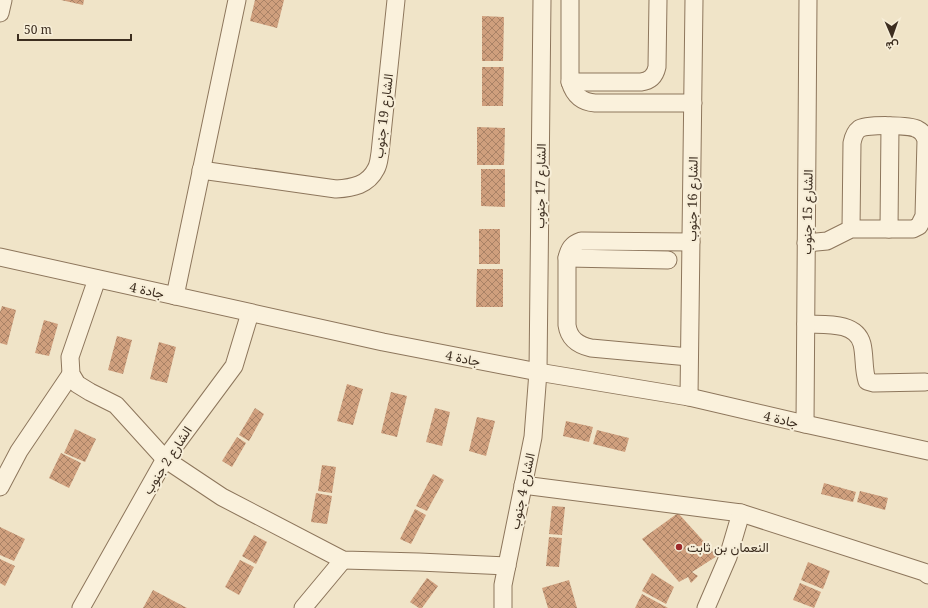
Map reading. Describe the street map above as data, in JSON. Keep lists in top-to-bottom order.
{
  "streets": {
    "street": [
      "الشارع 19 جنوب",
      "الشارع 17 جنوب",
      "الشارع 16 جنوب",
      "الشارع 15 جنوب",
      "جادة 4",
      "الشارع 2 جنوب",
      "الشارع 4 جنوب"
    ]
  },
  "crossings": [
    ["الشارع 17 جنوب", "جادة 4"],
    ["الشارع 17 جنوب", "الشارع 4 جنوب"],
    ["الشارع 16 جنوب", "جادة 4"],
    ["الشارع 15 جنوب", "جادة 4"],
    ["جادة 4", "الشارع 2 جنوب"],
    ["جادة 4", "الشارع 4 جنوب"]
  ],
  "places": ["النعمان بن ثابت"],
  "scale_bar": "50 m",
  "north": "bottom"
}
